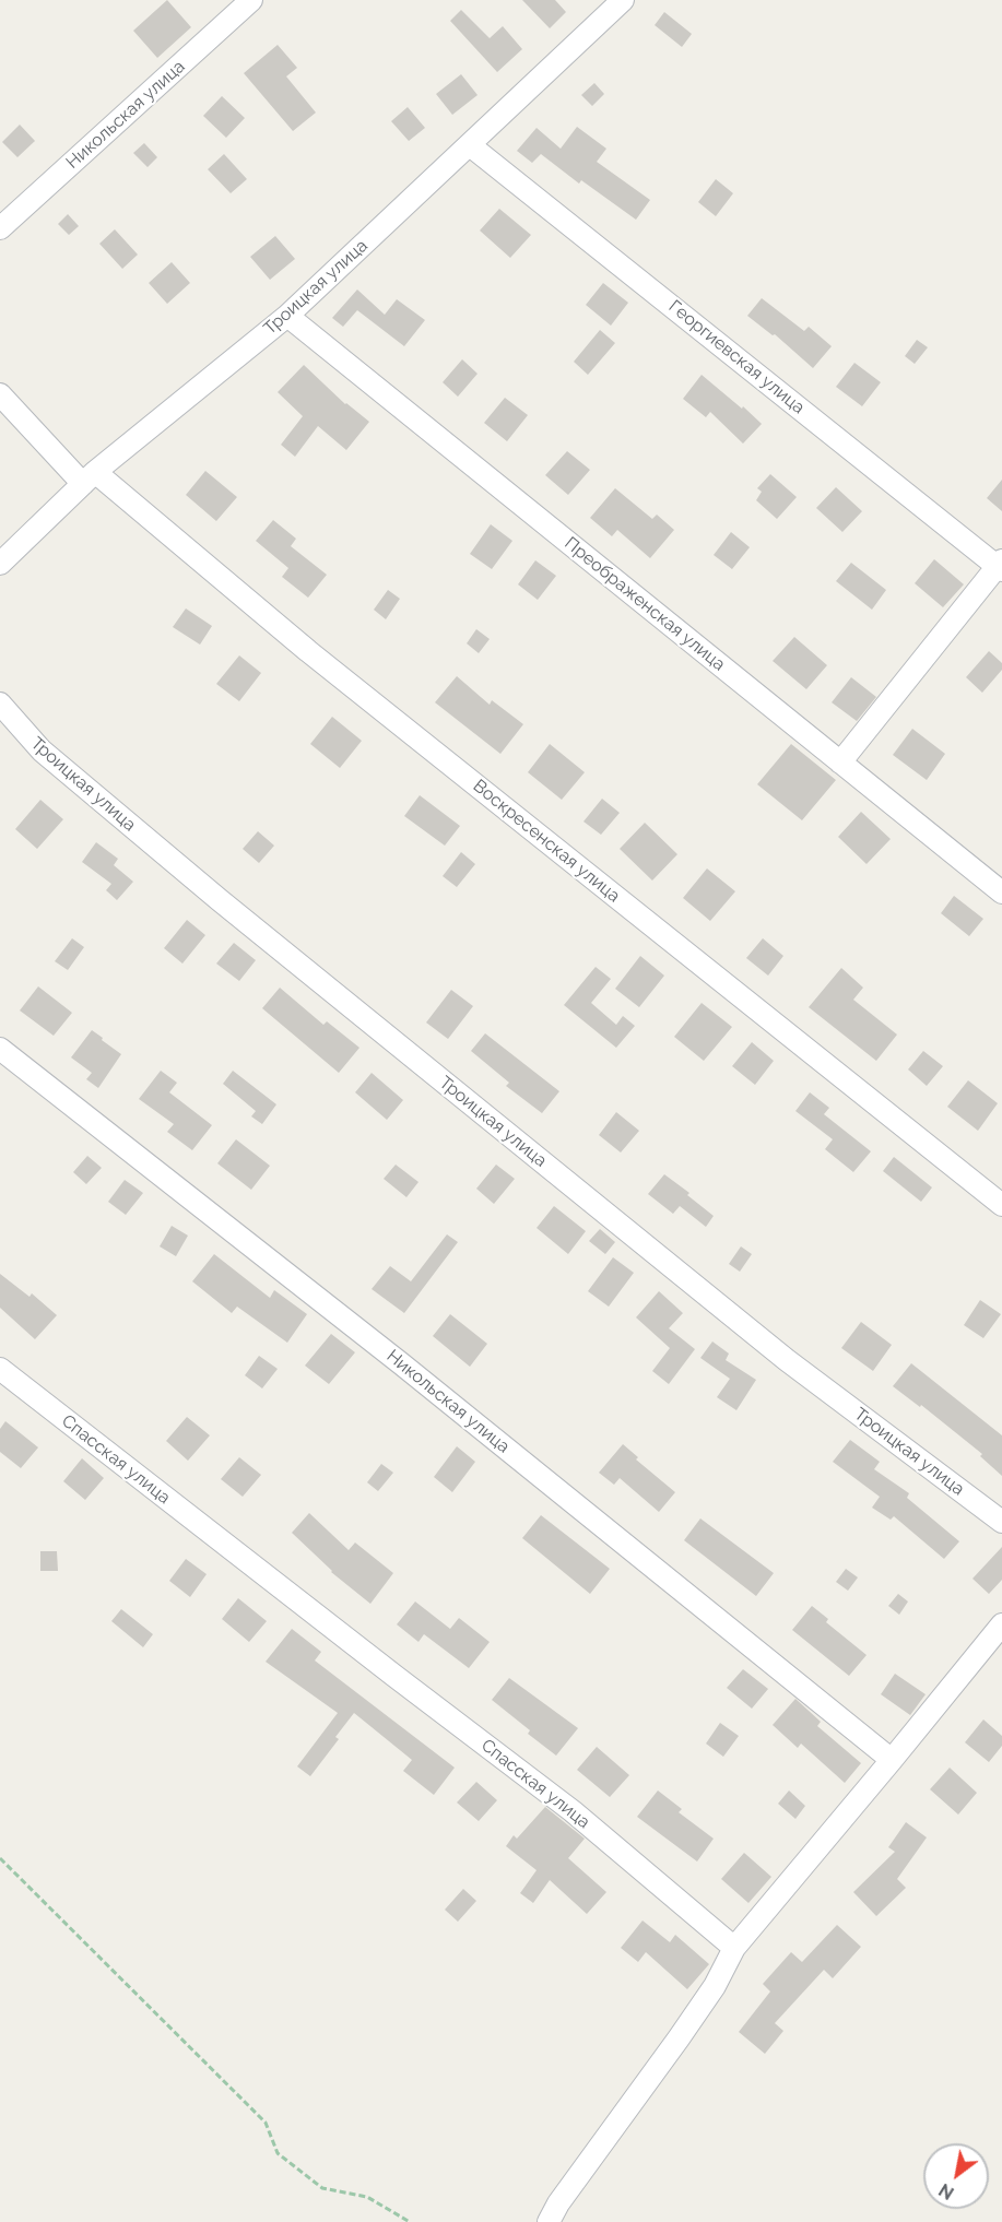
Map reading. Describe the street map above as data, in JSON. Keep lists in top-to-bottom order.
{
  "streets": {
    "street": [
      "Никольская улица",
      "Троицкая улица",
      "Георгиевская улица",
      "Преображенская улица",
      "Воскресенская улица",
      "Спасская улица"
    ]
  },
  "crossings": [
    ["Троицкая улица", "Георгиевская улица"],
    ["Троицкая улица", "Преображенская улица"],
    ["Троицкая улица", "Воскресенская улица"]
  ],
  "north": "bottom left"
}
